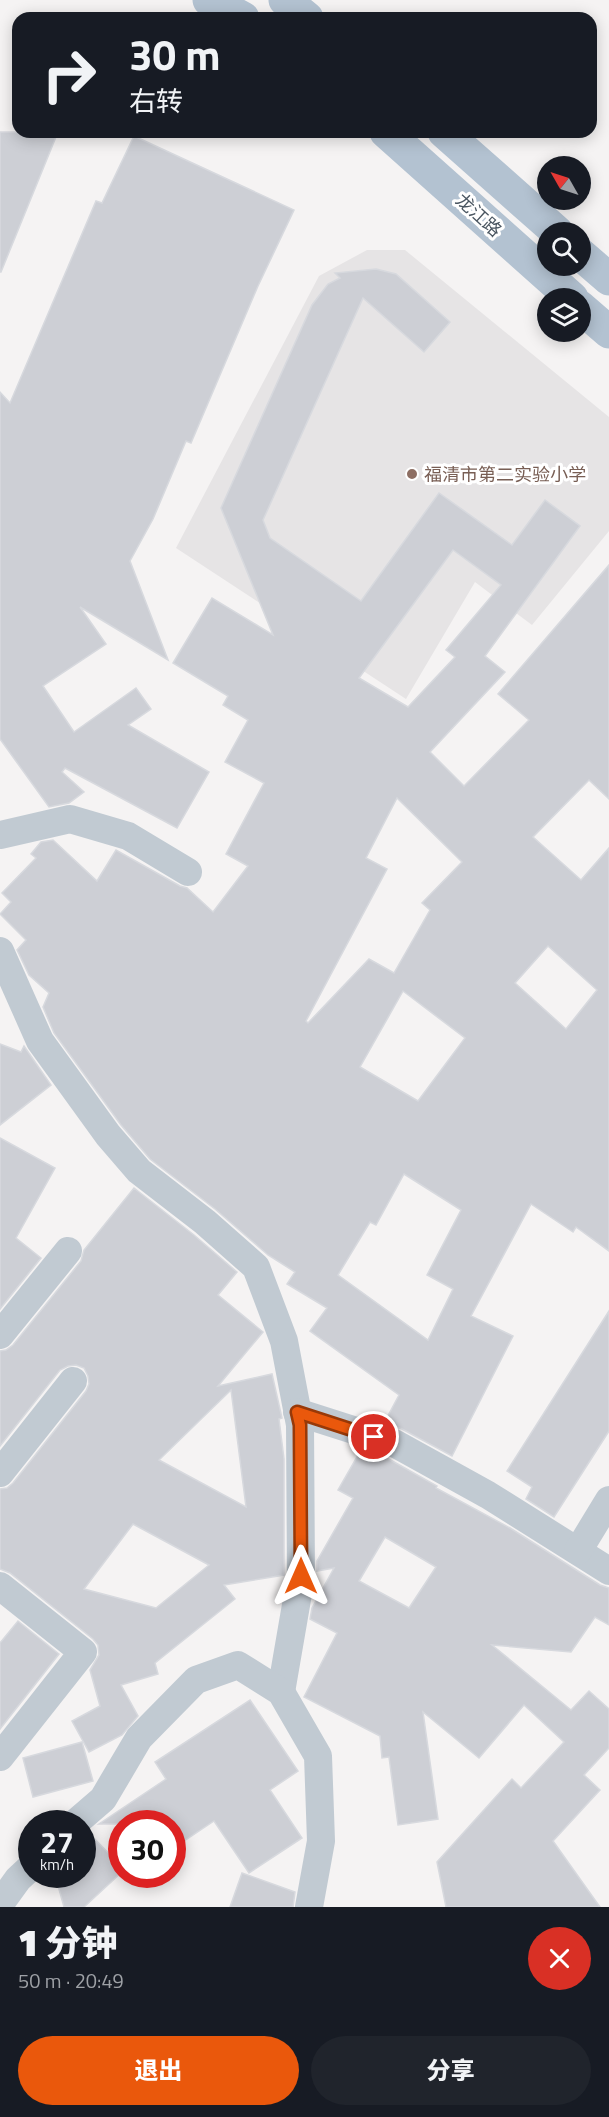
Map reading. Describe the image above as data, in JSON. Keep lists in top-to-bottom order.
{
  "streets": {
    "main road": ["龙江路"]
  },
  "places": ["福清市第二实验小学"],
  "north": "top left",
  "page": {
    "turn": ["30 m", "右转"],
    "speed": "27 km/h",
    "limit": "30",
    "heading": ["1 分钟", "50 m · 20:49"],
    "buttons": ["退出", "分享"]
  }
}
